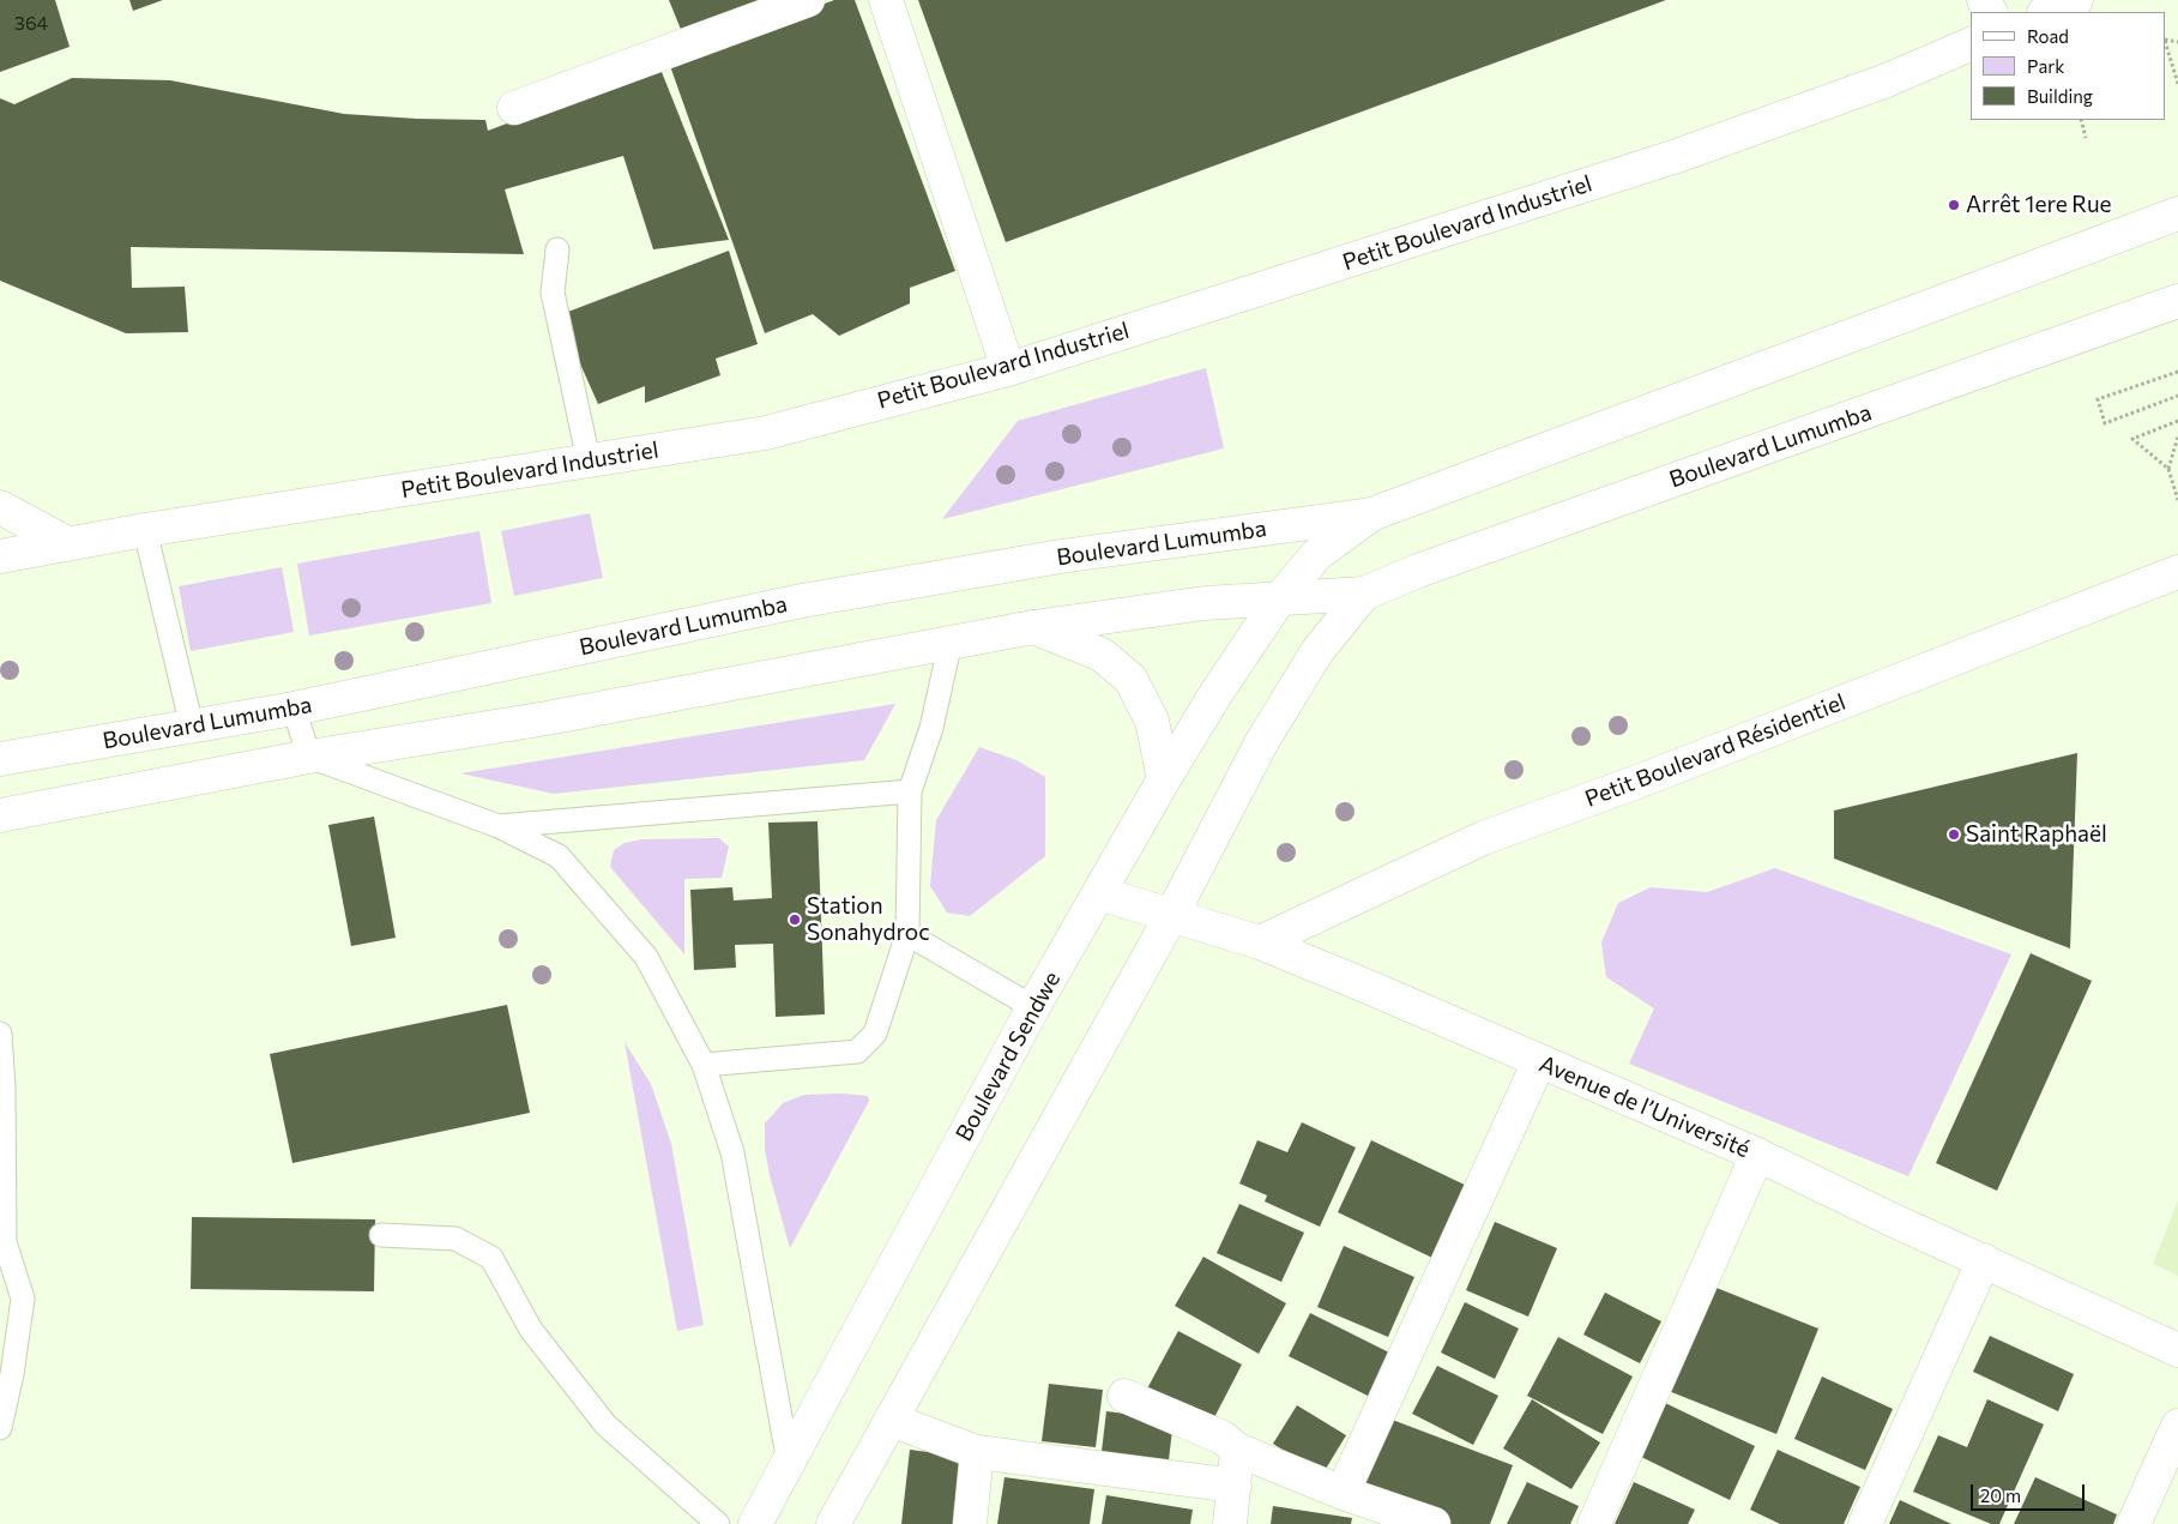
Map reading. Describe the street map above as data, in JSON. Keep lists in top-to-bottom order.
{
  "streets": {
    "main road": [
      "Petit Boulevard Industriel",
      "Boulevard Lumumba",
      "Petit Boulevard Résidentiel",
      "Boulevard Sendwe",
      "Avenue de l’Université"
    ]
  },
  "crossings": [
    ["Boulevard Lumumba", "Boulevard Sendwe"],
    ["Boulevard Lumumba", "Avenue de l’Université"],
    ["Petit Boulevard Résidentiel", "Avenue de l’Université"],
    ["Boulevard Sendwe", "Avenue de l’Université"]
  ],
  "places": ["Arrêt 1ere Rue", "Saint Raphaël", "Station Sonahydroc"],
  "house_numbers": ["364"],
  "legend": ["Road", "Park", "Building"],
  "scale_bar": "20 m"
}
